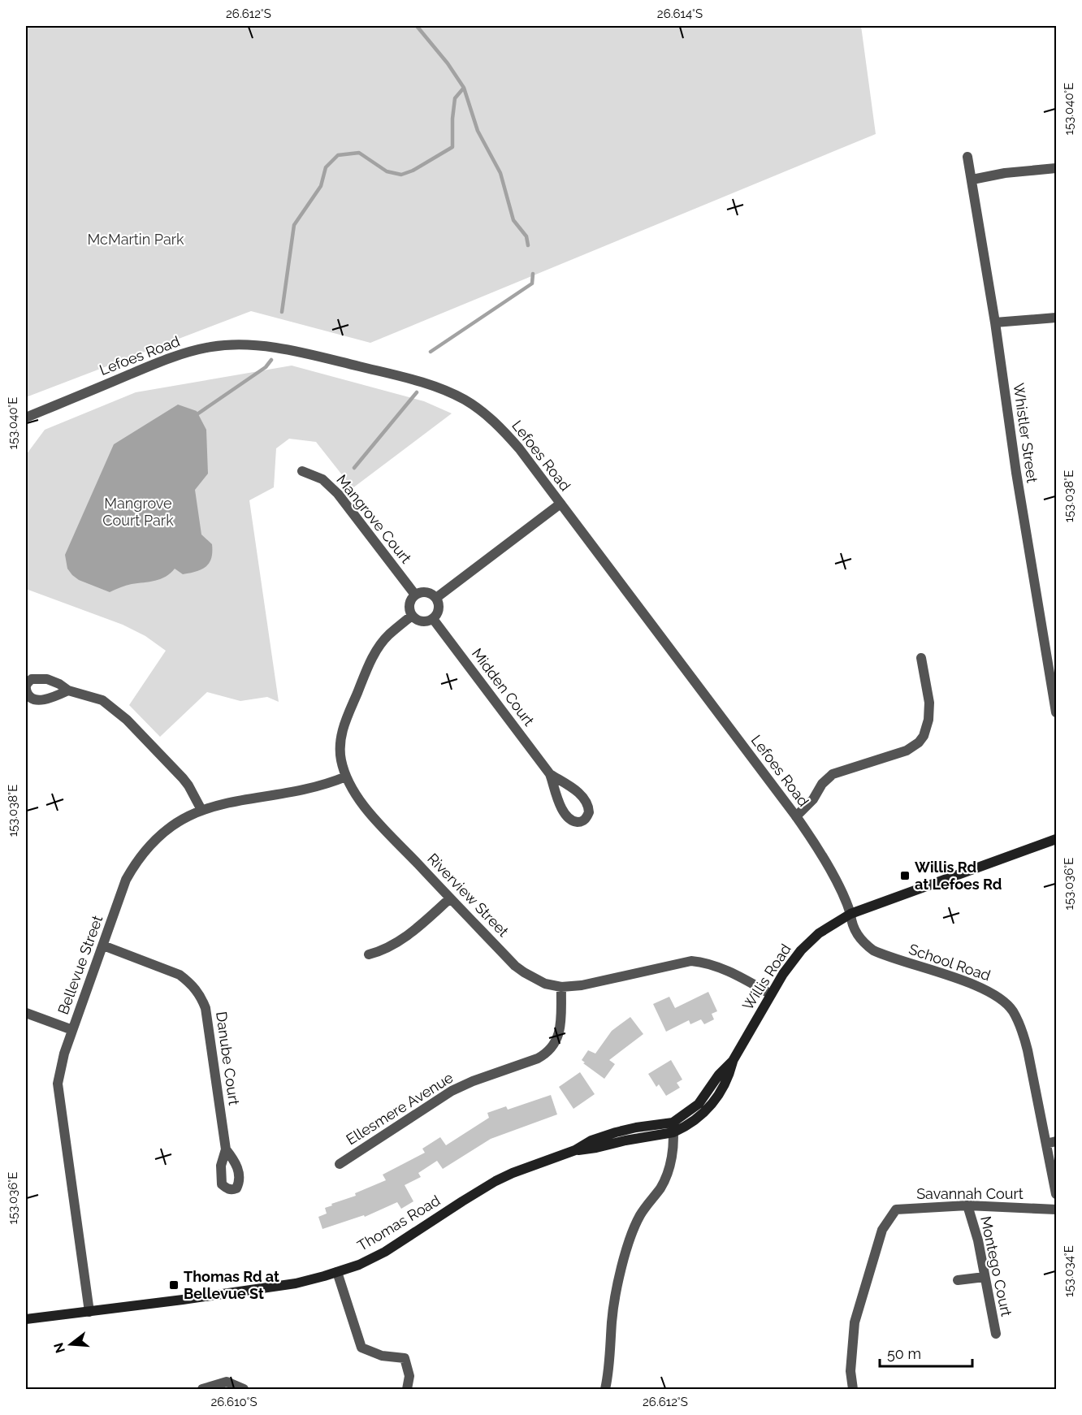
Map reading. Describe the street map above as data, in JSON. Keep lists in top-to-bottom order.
{
  "streets": {
    "main road": ["Willis Road", "Thomas Road"],
    "street": [
      "Lefoes Road",
      "Whistler Street",
      "Mangrove Court",
      "Midden Court",
      "Riverview Street",
      "School Road",
      "Bellevue Street",
      "Danube Court",
      "Ellesmere Avenue",
      "Savannah Court",
      "Montego Court"
    ]
  },
  "crossings": [
    ["Lefoes Road", "School Road"],
    ["Lefoes Road", "Willis Road"],
    ["Mangrove Court", "Midden Court"],
    ["Mangrove Court", "Riverview Street"],
    ["Midden Court", "Riverview Street"],
    ["Riverview Street", "Bellevue Street"],
    ["Riverview Street", "Willis Road"],
    ["Riverview Street", "Ellesmere Avenue"],
    ["School Road", "Willis Road"],
    ["Bellevue Street", "Danube Court"],
    ["Bellevue Street", "Thomas Road"],
    ["Willis Road", "Thomas Road"],
    ["Savannah Court", "Montego Court"]
  ],
  "parks": ["McMartin Park", "Mangrove Court Park"],
  "places": {
    "transit": ["Willis Rd at Lefoes Rd", "Thomas Rd at Bellevue St"]
  },
  "scale_bar": "50 m",
  "north": "left",
  "coordinates": [
    "26.612°S",
    "26.614°S",
    "153.040°E",
    "153.038°E",
    "153.036°E",
    "153.034°E",
    "26.610°S"
  ]
}
